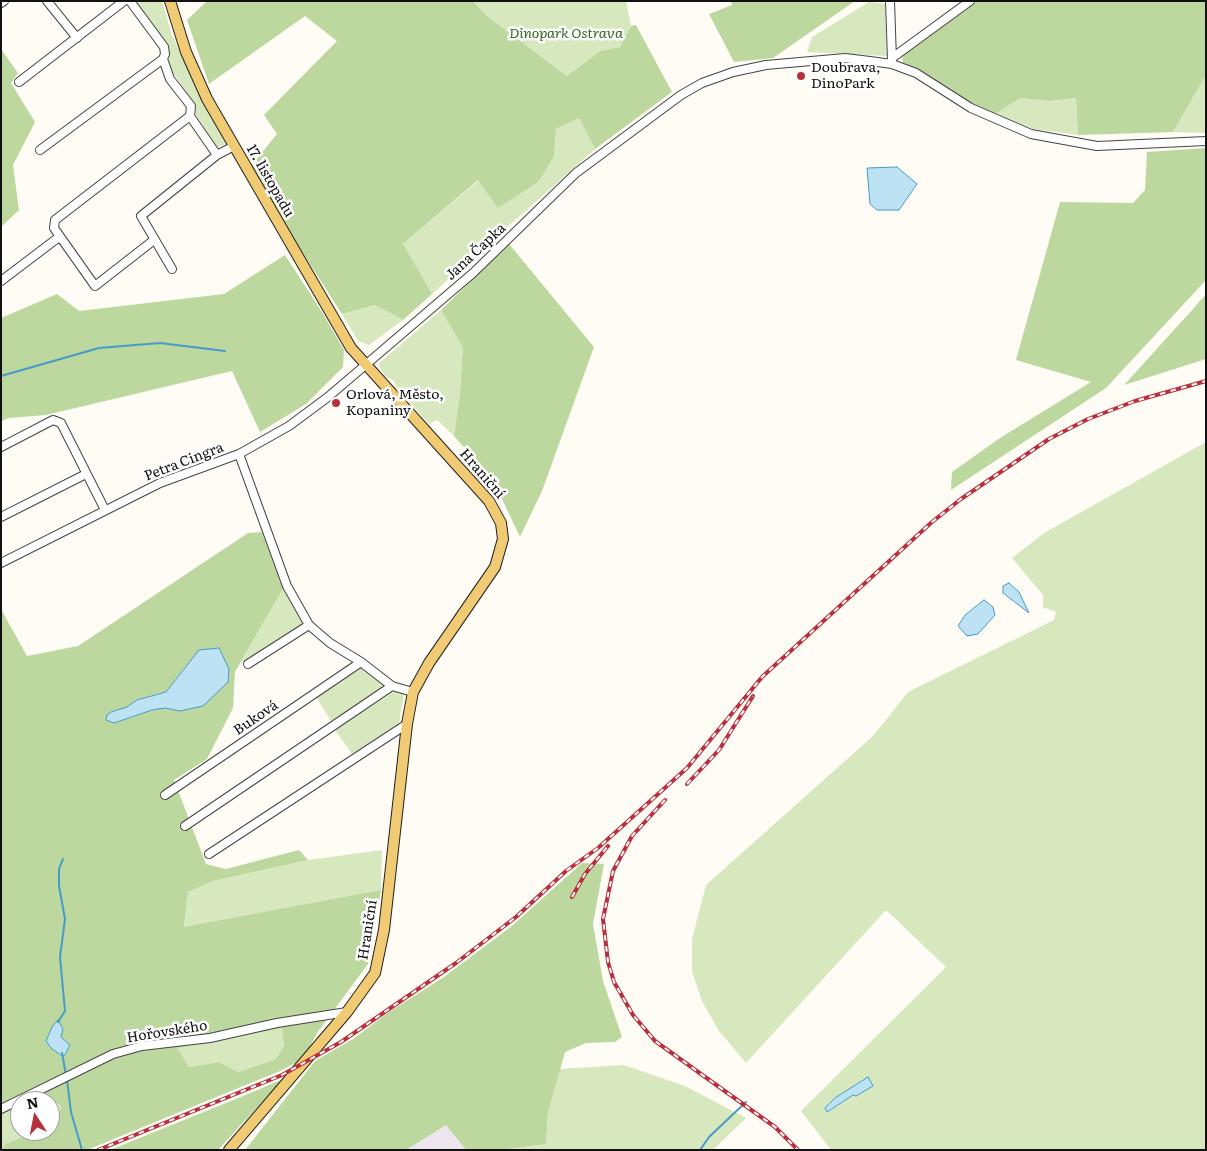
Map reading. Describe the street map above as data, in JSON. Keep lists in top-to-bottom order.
{
  "streets": {
    "main road": ["17. listopadu", "Hraniční"],
    "street": [
      "Jana Čapka",
      "Petra Cingra",
      "Buková",
      "Hořovského"
    ]
  },
  "crossings": [
    ["17. listopadu", "Jana Čapka"],
    ["17. listopadu", "Petra Cingra"],
    ["17. listopadu", "Hraniční"],
    ["Jana Čapka", "Petra Cingra"],
    ["Jana Čapka", "Hraniční"],
    ["Petra Cingra", "Hraniční"],
    ["Hraniční", "Hořovského"]
  ],
  "parks": ["Dinopark Ostrava"],
  "places": ["Doubrava, DinoPark", "Orlová, Město, Kopaniny"],
  "north": "top"
}
